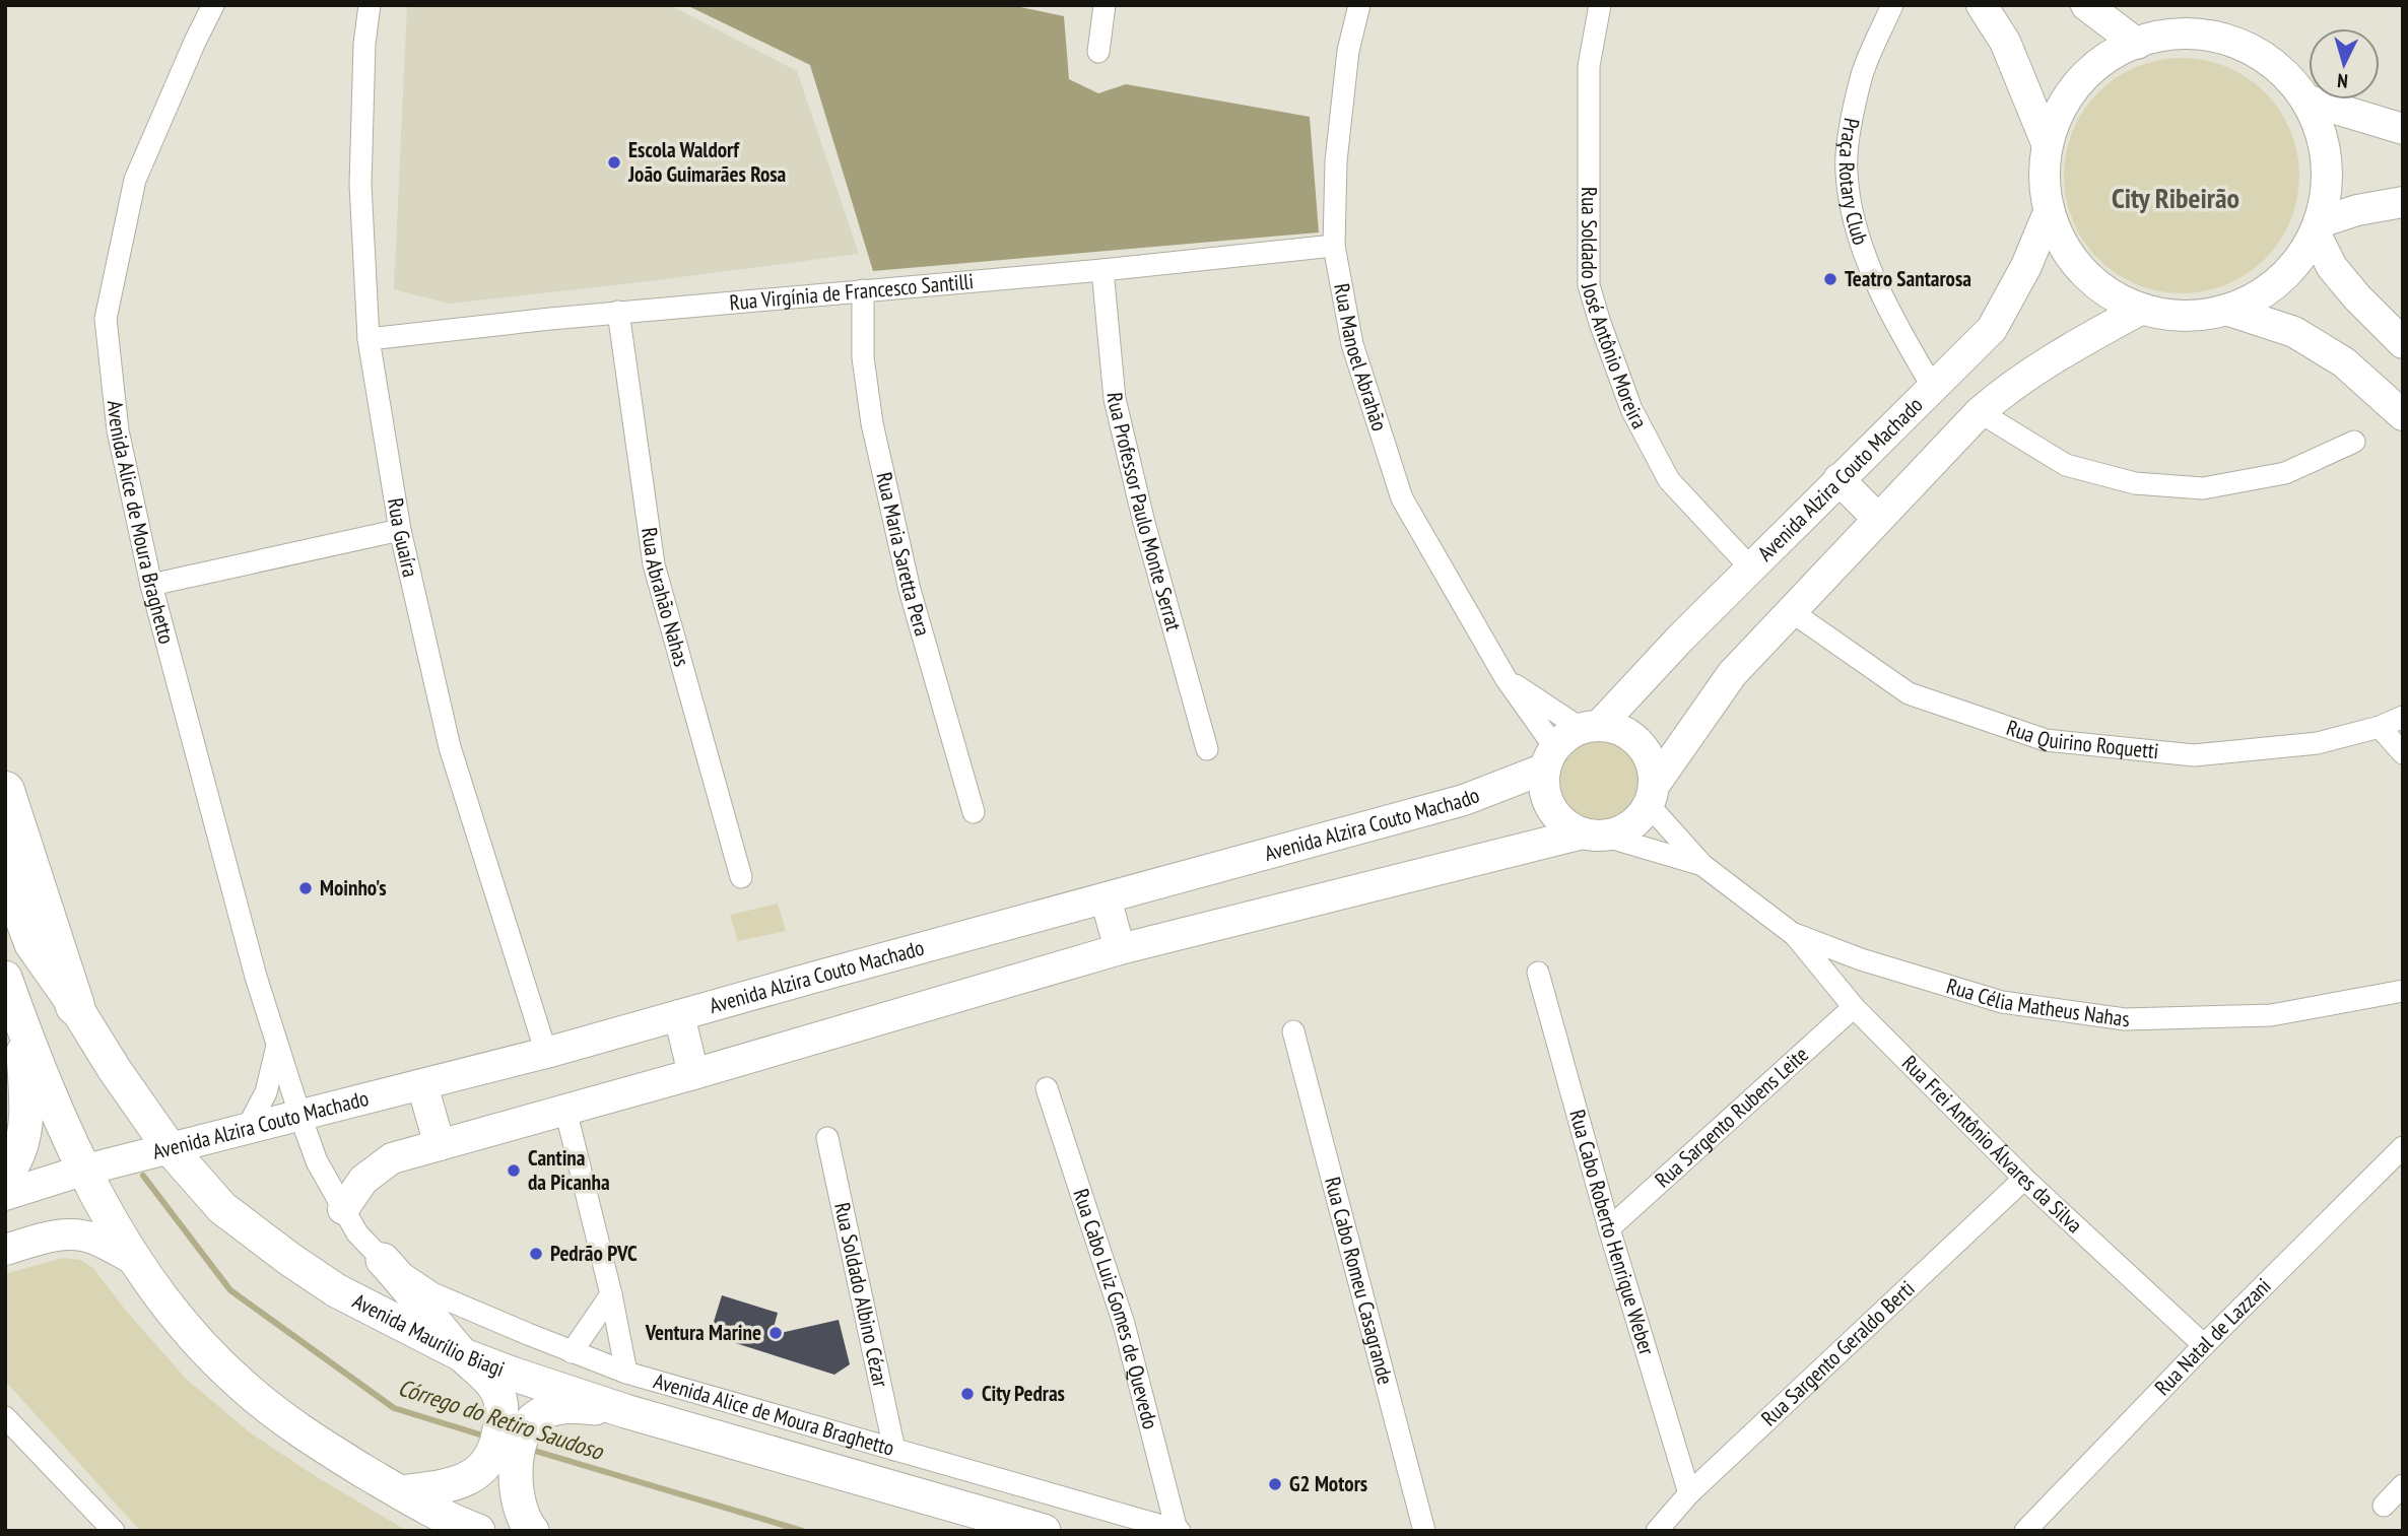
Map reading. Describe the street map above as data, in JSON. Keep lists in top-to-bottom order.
{
  "streets": {
    "main road": ["Avenida Maurílio Biagi"],
    "street": [
      "Praça Rotary Club",
      "Rua Virgínia de Francesco Santilli",
      "Rua Soldado José Antônio Moreira",
      "Rua Manoel Abrahão",
      "Avenida Alzira Couto Machado",
      "Rua Professor Paulo Monte Serrat",
      "Avenida Alice de Moura Braghetto",
      "Rua Guaíra",
      "Rua Maria Saretta Pera",
      "Rua Abrahão Nahas",
      "Rua Quirino Roquetti",
      "Rua Célia Matheus Nahas",
      "Rua Sargento Rubens Leite",
      "Rua Frei Antônio Álvares da Silva",
      "Rua Cabo Roberto Henrique Weber",
      "Rua Cabo Romeu Casagrande",
      "Rua Soldado Albino Cézar",
      "Rua Cabo Luiz Gomes de Quevedo",
      "Rua Natal de Lazzani",
      "Rua Sargento Geraldo Berti"
    ]
  },
  "crossings": [
    ["Praça Rotary Club", "Avenida Alzira Couto Machado"],
    ["Rua Virgínia de Francesco Santilli", "Rua Manoel Abrahão"],
    ["Rua Virgínia de Francesco Santilli", "Rua Professor Paulo Monte Serrat"],
    ["Rua Virgínia de Francesco Santilli", "Rua Guaíra"],
    ["Rua Virgínia de Francesco Santilli", "Rua Maria Saretta Pera"],
    ["Rua Virgínia de Francesco Santilli", "Rua Abrahão Nahas"],
    ["Rua Soldado José Antônio Moreira", "Avenida Alzira Couto Machado"],
    ["Rua Manoel Abrahão", "Avenida Alzira Couto Machado"],
    ["Rua Manoel Abrahão", "Rua Célia Matheus Nahas"],
    ["Avenida Alzira Couto Machado", "Avenida Alice de Moura Braghetto"],
    ["Avenida Alzira Couto Machado", "Rua Guaíra"],
    ["Avenida Alzira Couto Machado", "Rua Célia Matheus Nahas"],
    ["Avenida Alzira Couto Machado", "Avenida Maurílio Biagi"],
    ["Avenida Alice de Moura Braghetto", "Rua Soldado Albino Cézar"],
    ["Avenida Alice de Moura Braghetto", "Rua Cabo Luiz Gomes de Quevedo"],
    ["Rua Célia Matheus Nahas", "Rua Frei Antônio Álvares da Silva"],
    ["Rua Sargento Rubens Leite", "Rua Frei Antônio Álvares da Silva"],
    ["Rua Sargento Rubens Leite", "Rua Cabo Roberto Henrique Weber"],
    ["Rua Frei Antônio Álvares da Silva", "Rua Natal de Lazzani"],
    ["Rua Frei Antônio Álvares da Silva", "Rua Sargento Geraldo Berti"],
    ["Rua Cabo Roberto Henrique Weber", "Rua Sargento Geraldo Berti"]
  ],
  "districts": ["City Ribeirão"],
  "water": ["Córrego do Retiro Saudoso"],
  "places": [
    "Escola Waldorf João Guimarães Rosa",
    "Teatro Santarosa",
    "Moinho's",
    "Cantina da Picanha",
    "Pedrão PVC",
    "Ventura Marine",
    "City Pedras",
    "G2 Motors"
  ],
  "north": "bottom"
}
